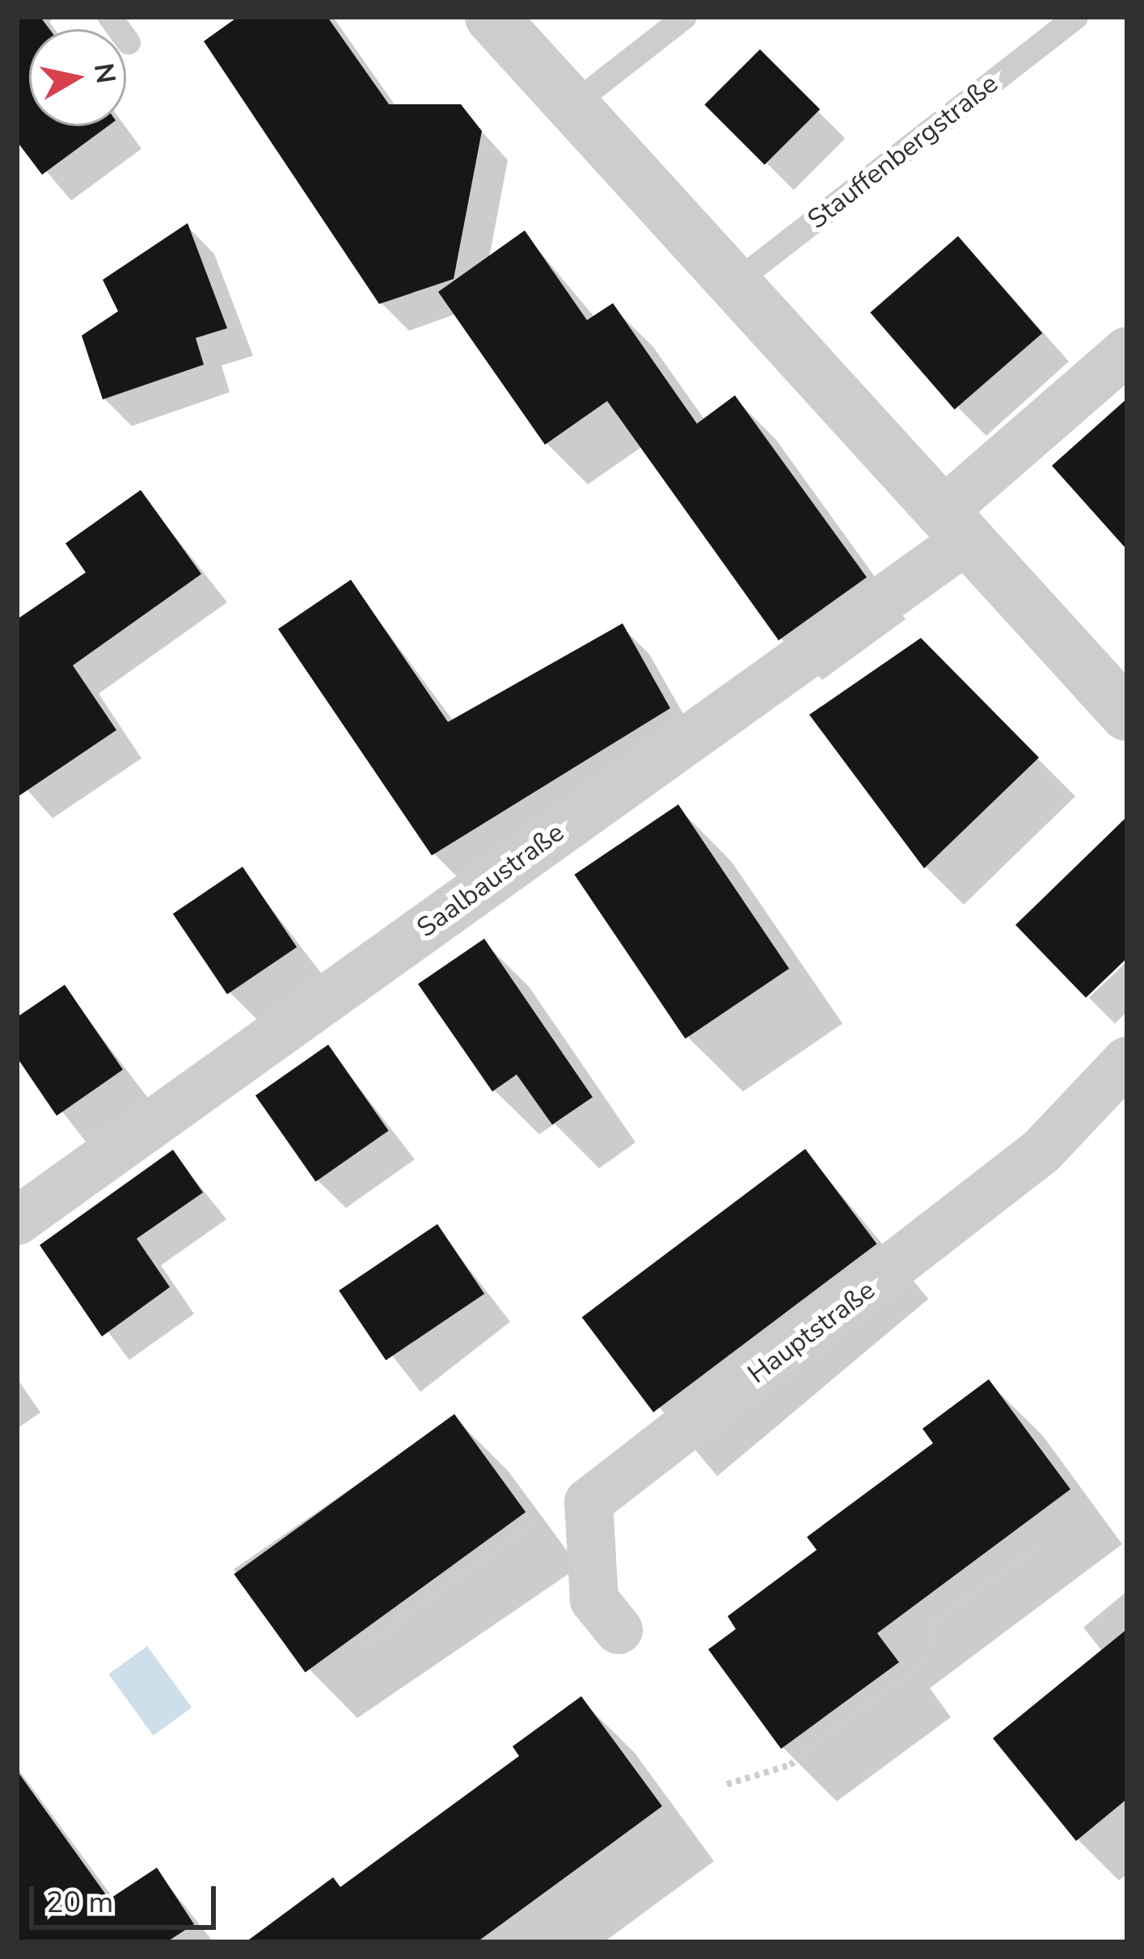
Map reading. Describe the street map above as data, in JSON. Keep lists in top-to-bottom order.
{
  "streets": {
    "street": ["Saalbaustraße", "Hauptstraße"],
    "lane": ["Stauffenbergstraße"]
  },
  "scale_bar": "20 m",
  "north": "right"
}
